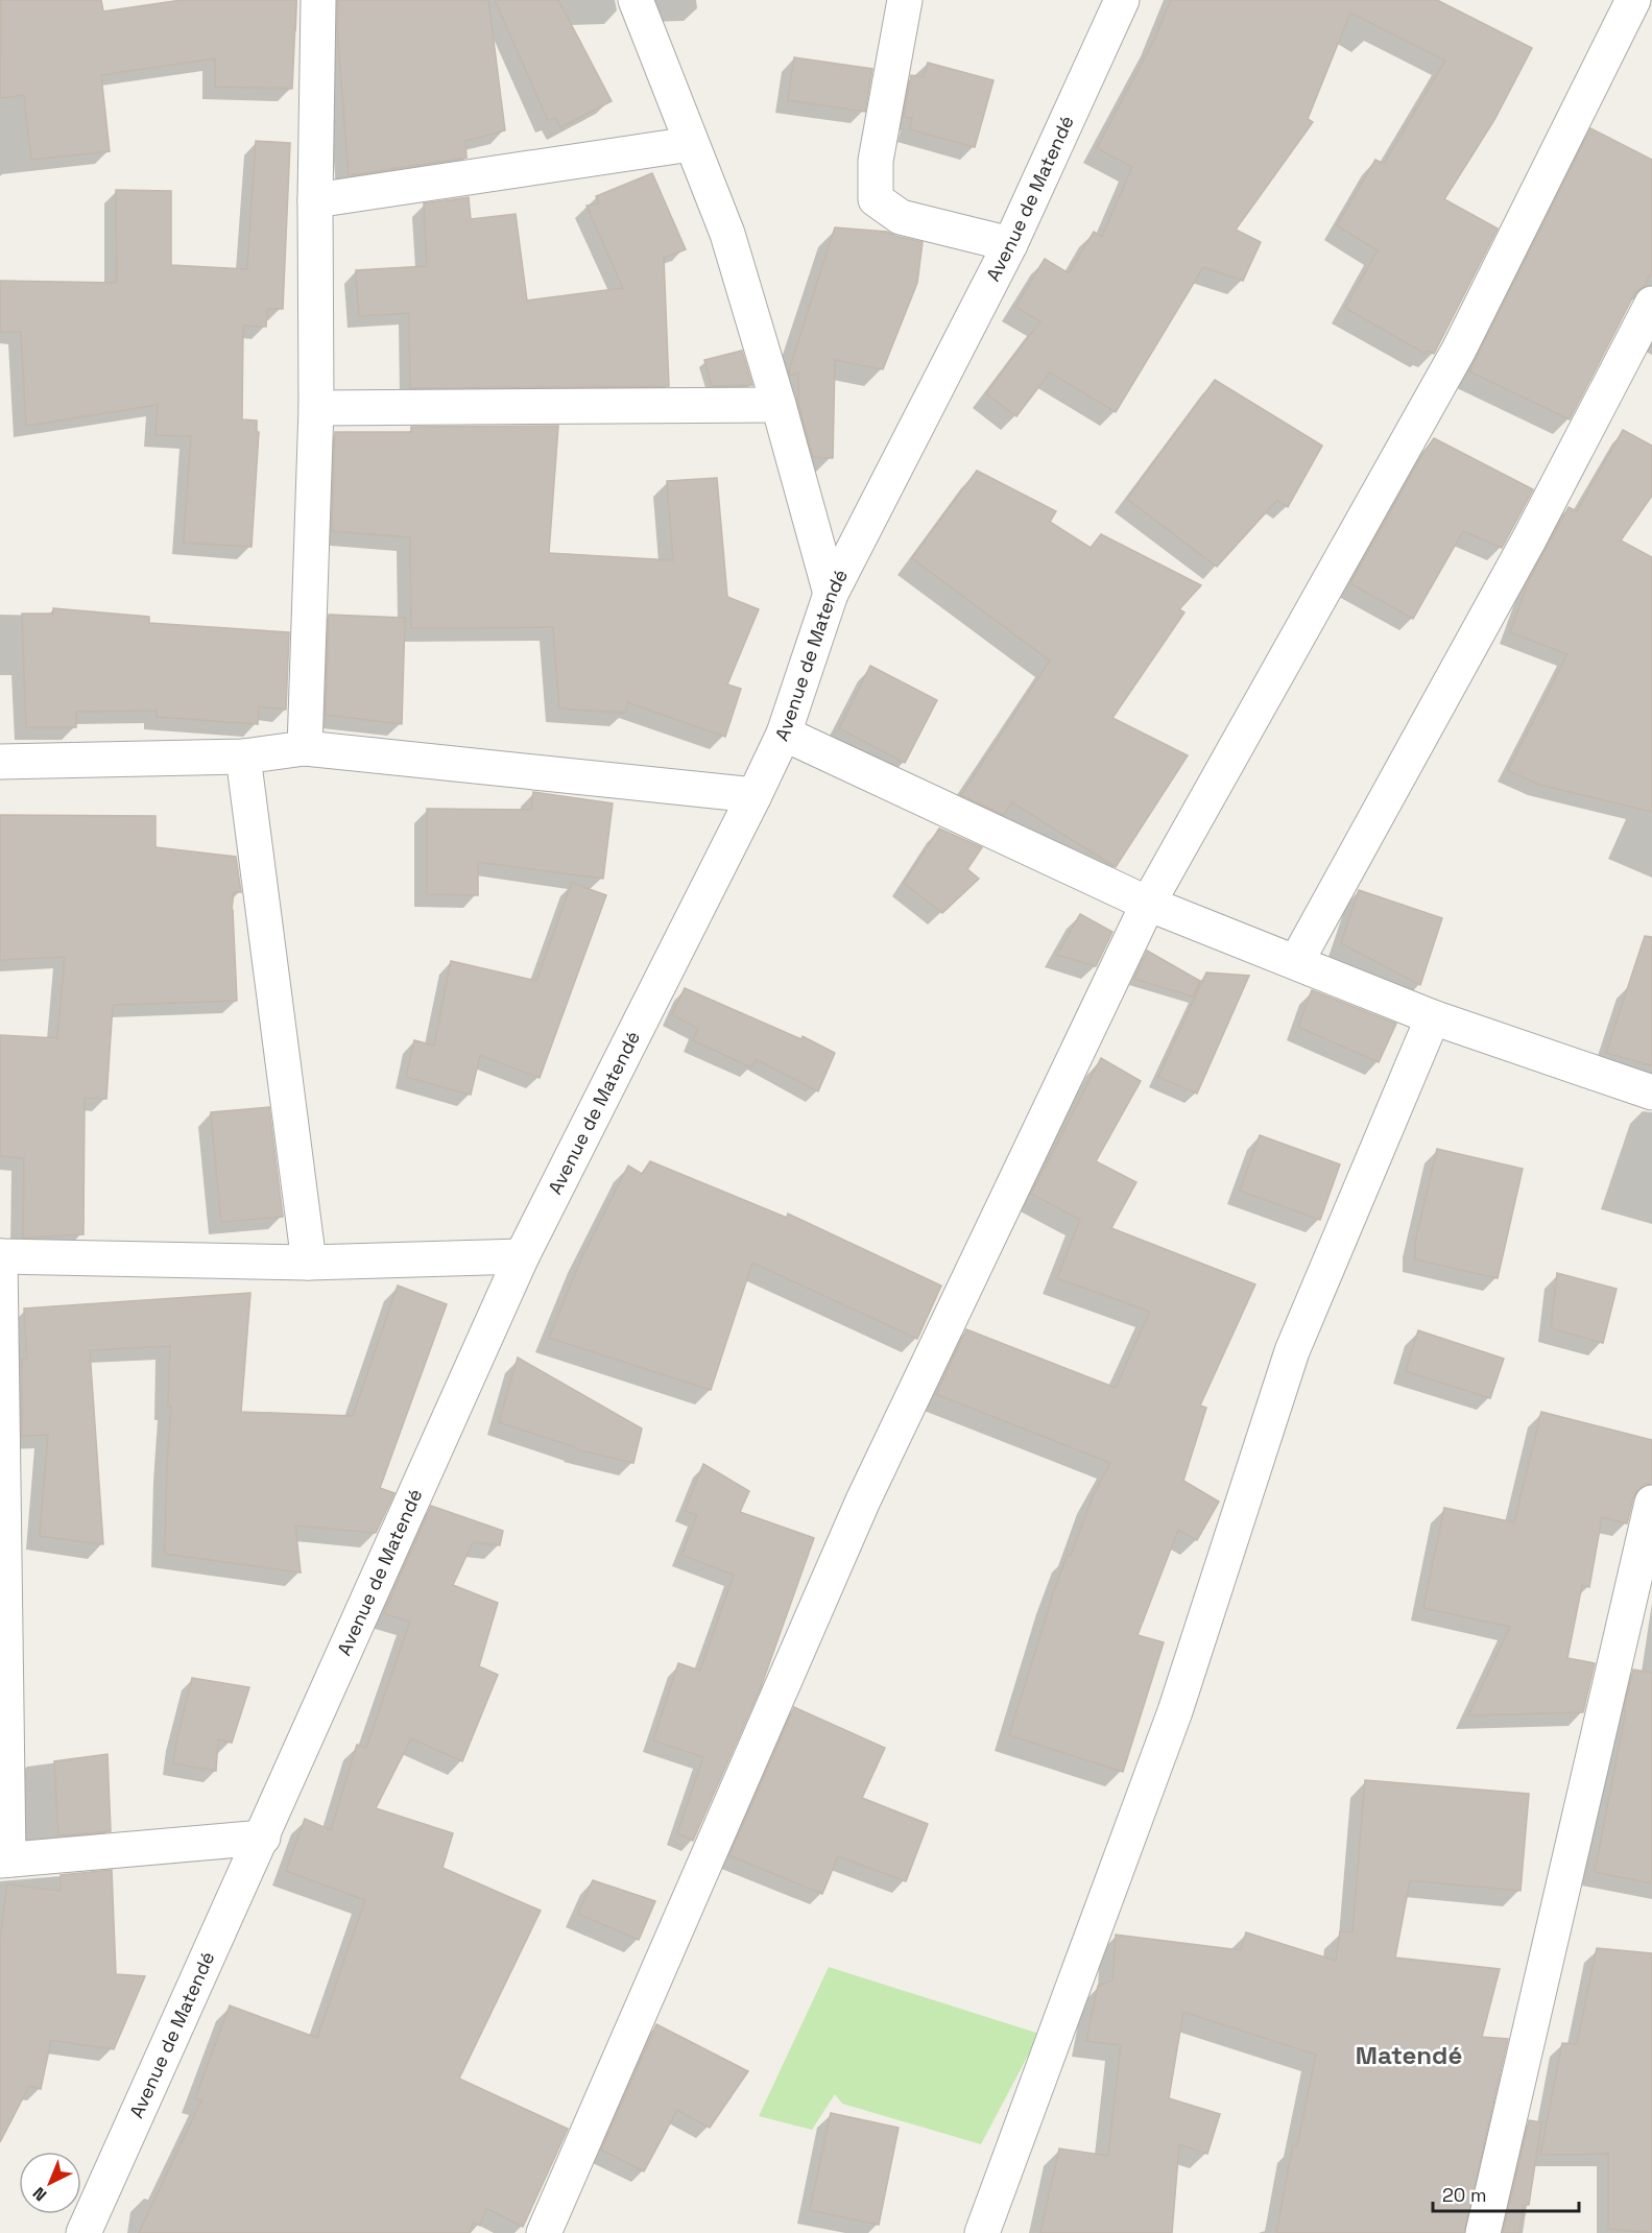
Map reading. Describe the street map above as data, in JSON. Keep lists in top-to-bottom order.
{
  "streets": {
    "street": ["Avenue de Matendé"]
  },
  "districts": ["Matendé"],
  "scale_bar": "20 m",
  "north": "bottom left"
}
